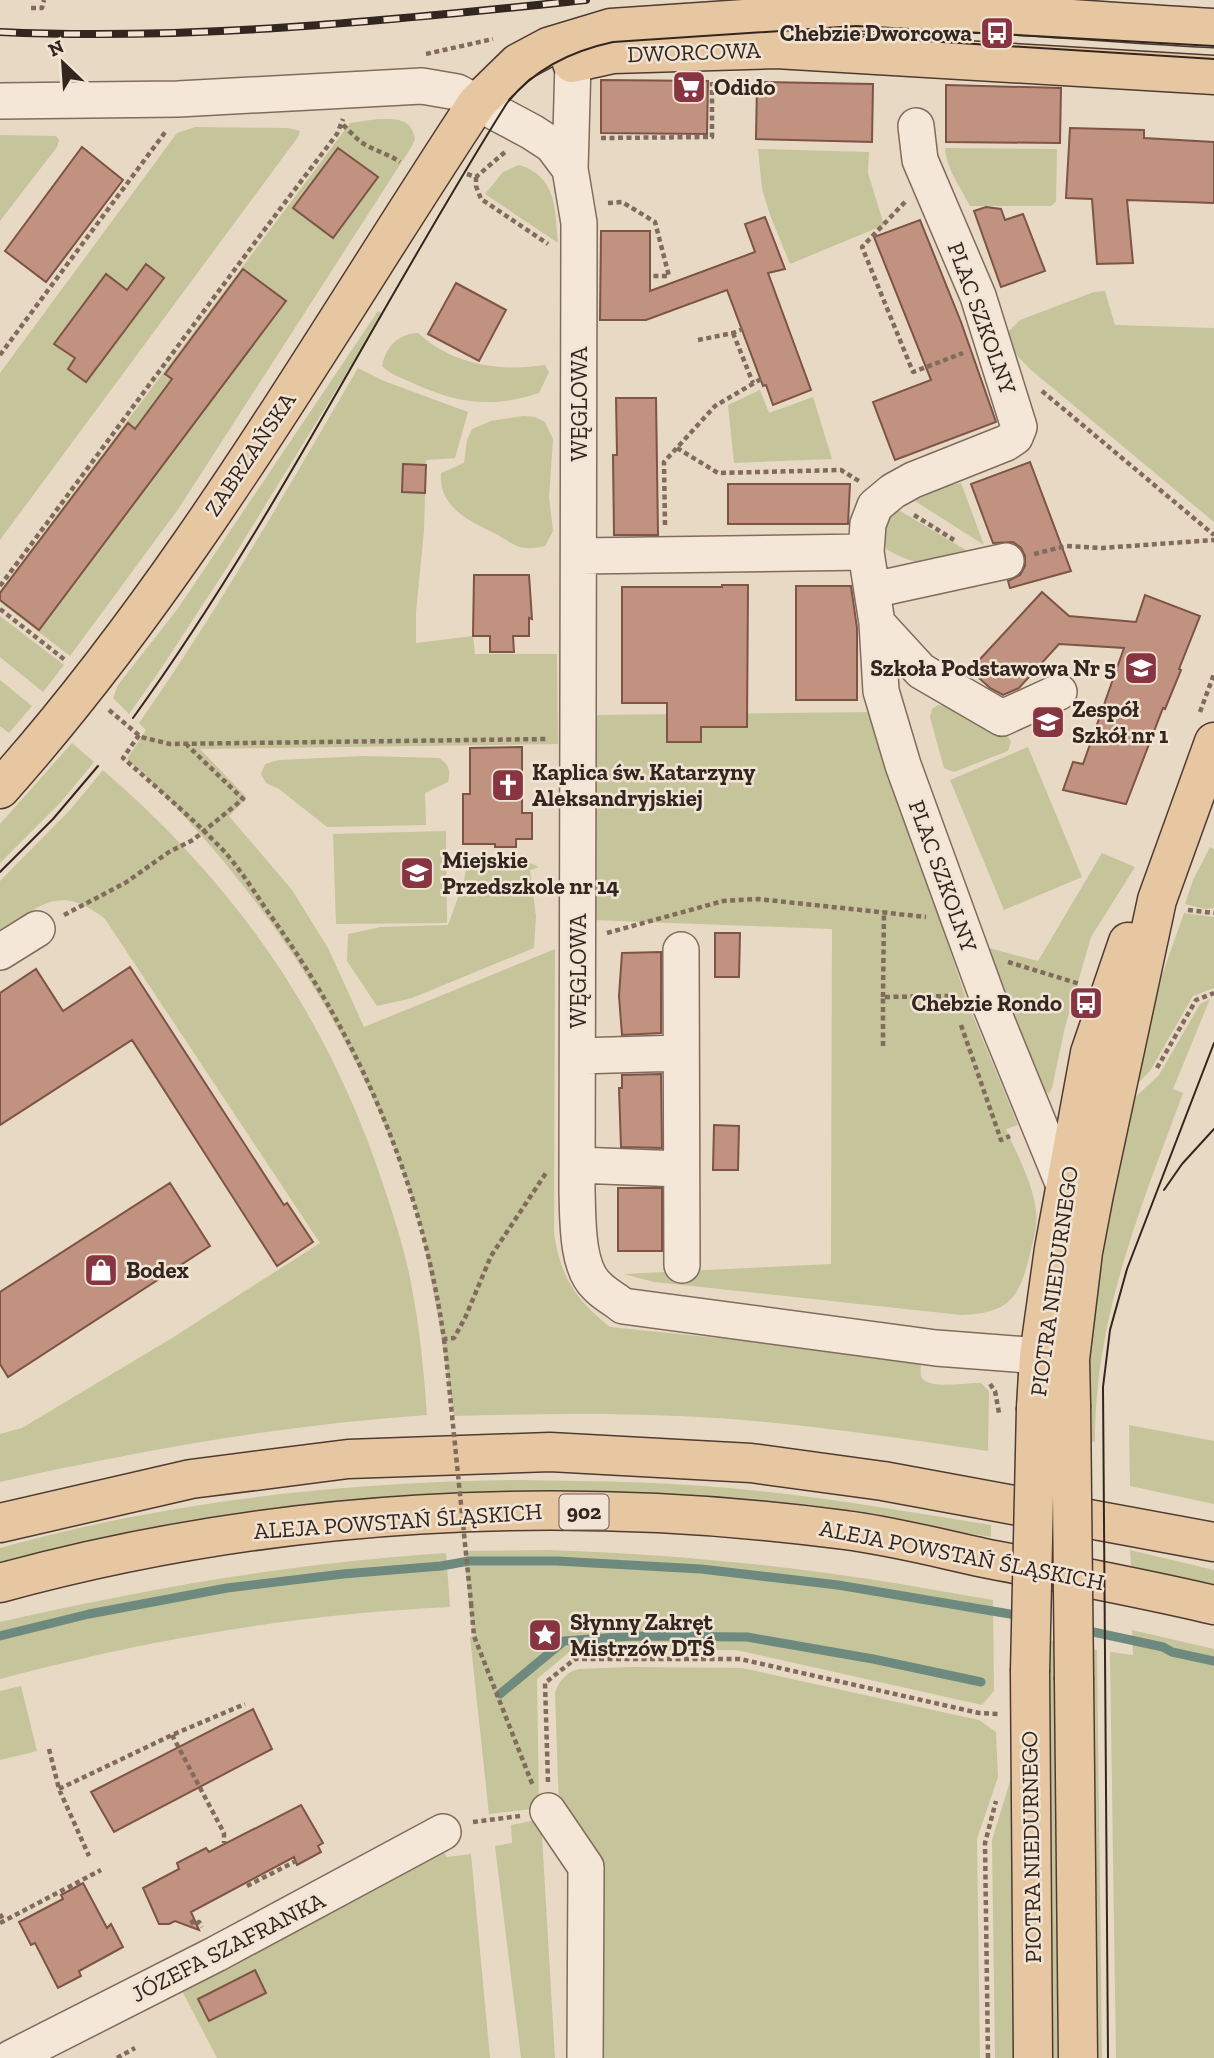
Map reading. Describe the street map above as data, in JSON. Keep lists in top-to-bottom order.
{
  "streets": {
    "main road": [
      "DWORCOWA",
      "ZABRZAŃSKA",
      "PIOTRA NIEDURNEGO",
      "902",
      "ALEJA POWSTAŃ ŚLĄSKICH"
    ],
    "street": ["PLAC SZKOLNY", "WĘGLOWA", "JÓZEFA SZAFRANKA"]
  },
  "crossings": [
    ["DWORCOWA", "WĘGLOWA"],
    ["DWORCOWA", "ZABRZAŃSKA"],
    ["PLAC SZKOLNY", "PIOTRA NIEDURNEGO"],
    ["WĘGLOWA", "PIOTRA NIEDURNEGO"]
  ],
  "places": {
    "bus stop": ["Chebzie Dworcowa", "Chebzie Rondo"],
    "supermarket": ["Odido"],
    "school or university": ["Szkoła Podstawowa Nr 5", "Zespół Szkół nr 1", "Miejskie Przedszkole nr 14"],
    "church": ["Kaplica św. Katarzyny Aleksandryjskiej"],
    "shop": ["Bodex"],
    "place": ["Słynny Zakręt Mistrzów DTŚ"]
  },
  "north": "top left"
}
